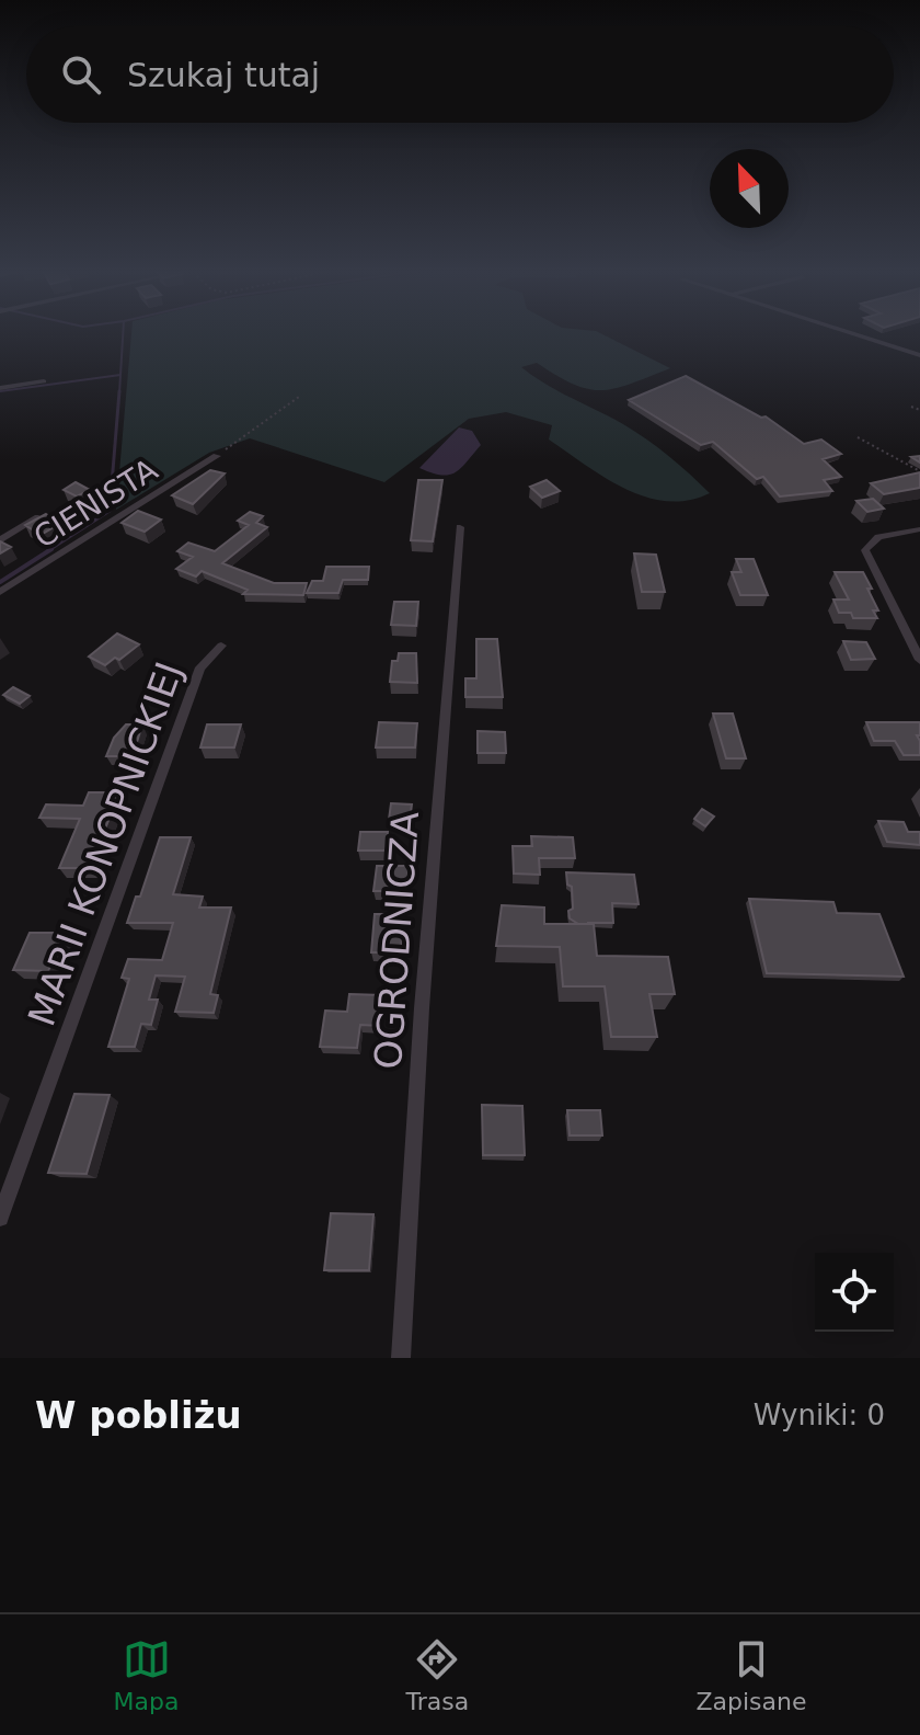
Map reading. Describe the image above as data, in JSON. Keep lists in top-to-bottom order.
{
  "streets": {
    "street": ["CIENISTA", "MARII KONOPNICKIEJ", "OGRODNICZA"]
  },
  "north": "top left",
  "page": {
    "search": "Szukaj tutaj",
    "heading": ["W pobliżu", "Wyniki: 0"],
    "nav": ["Mapa", "Trasa", "Zapisane"]
  }
}
